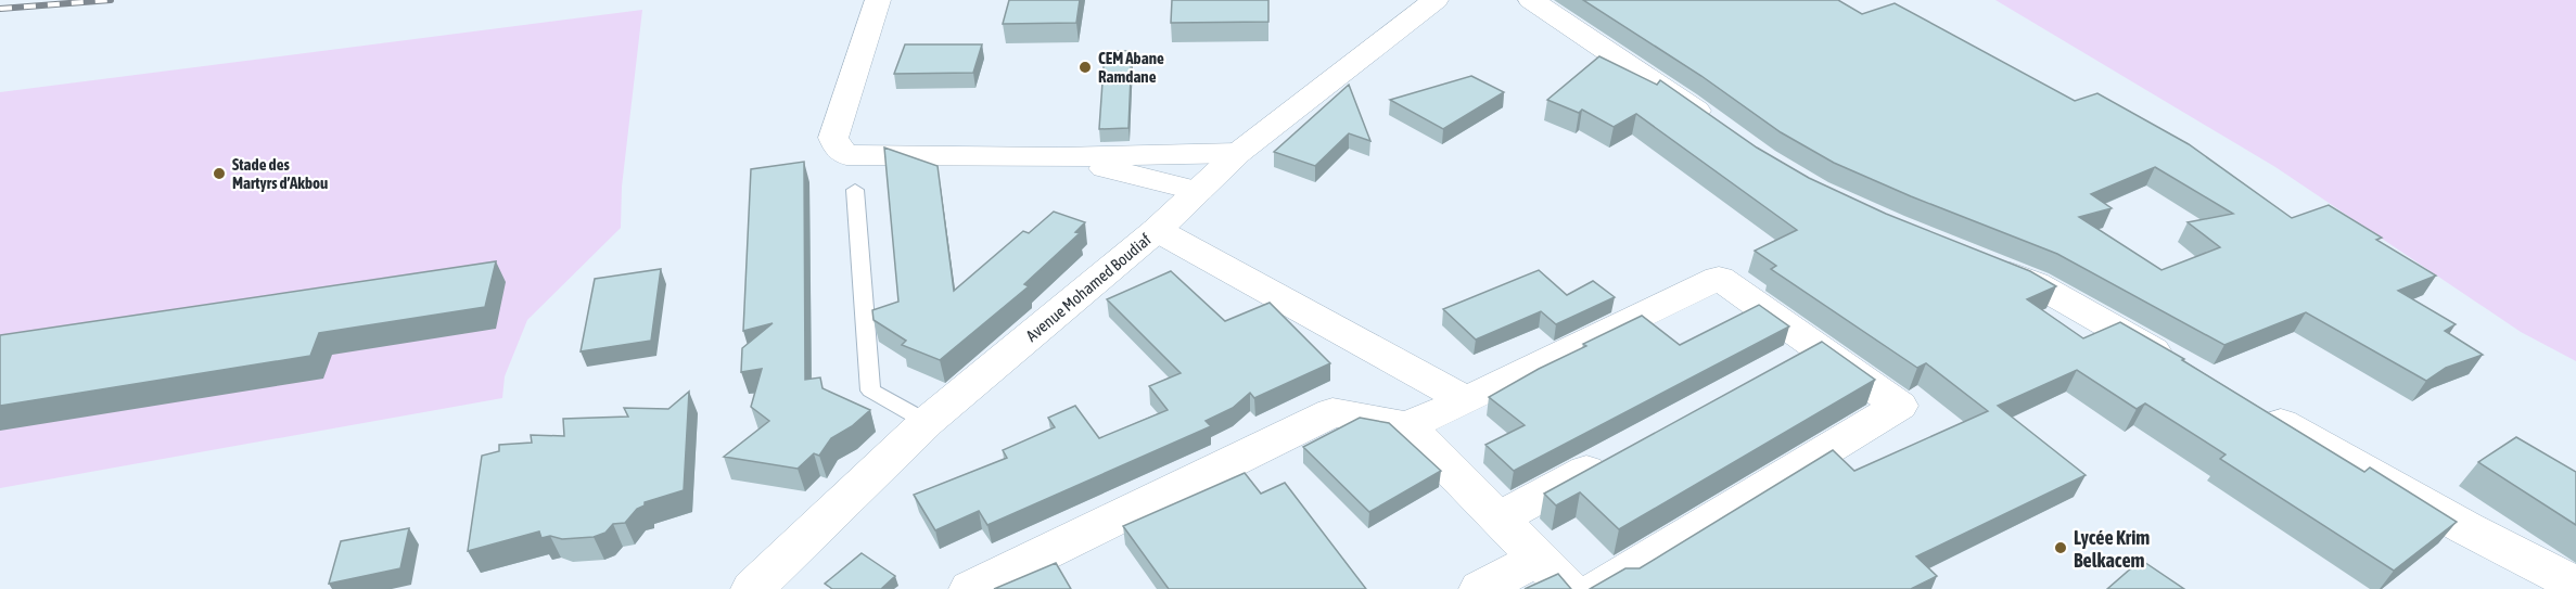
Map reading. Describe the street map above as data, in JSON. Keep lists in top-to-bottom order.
{
  "streets": {
    "street": ["Avenue Mohamed Boudiaf"]
  },
  "places": ["CEM Abane Ramdane", "Stade des Martyrs d’Akbou", "Lycée Krim Belkacem"]
}
